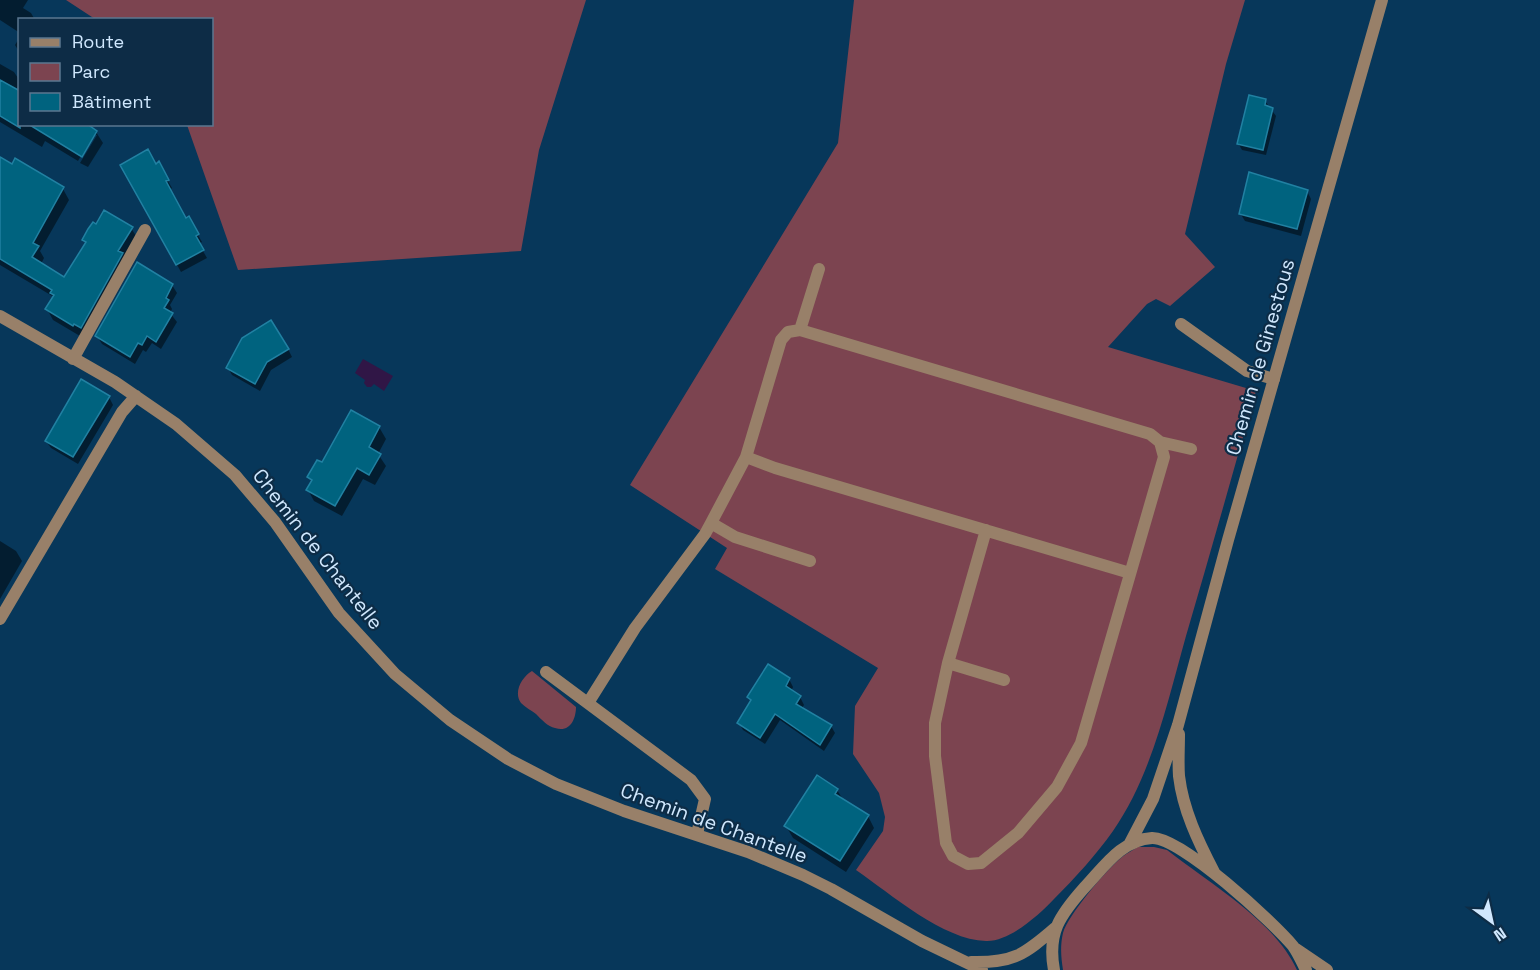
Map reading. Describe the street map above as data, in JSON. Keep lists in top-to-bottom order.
{
  "streets": {
    "street": ["Chemin de Ginestous", "Chemin de Chantelle"]
  },
  "crossings": [
    ["Chemin de Ginestous", "Chemin de Chantelle"]
  ],
  "legend": ["Route", "Parc", "Bâtiment"],
  "north": "bottom right"
}
